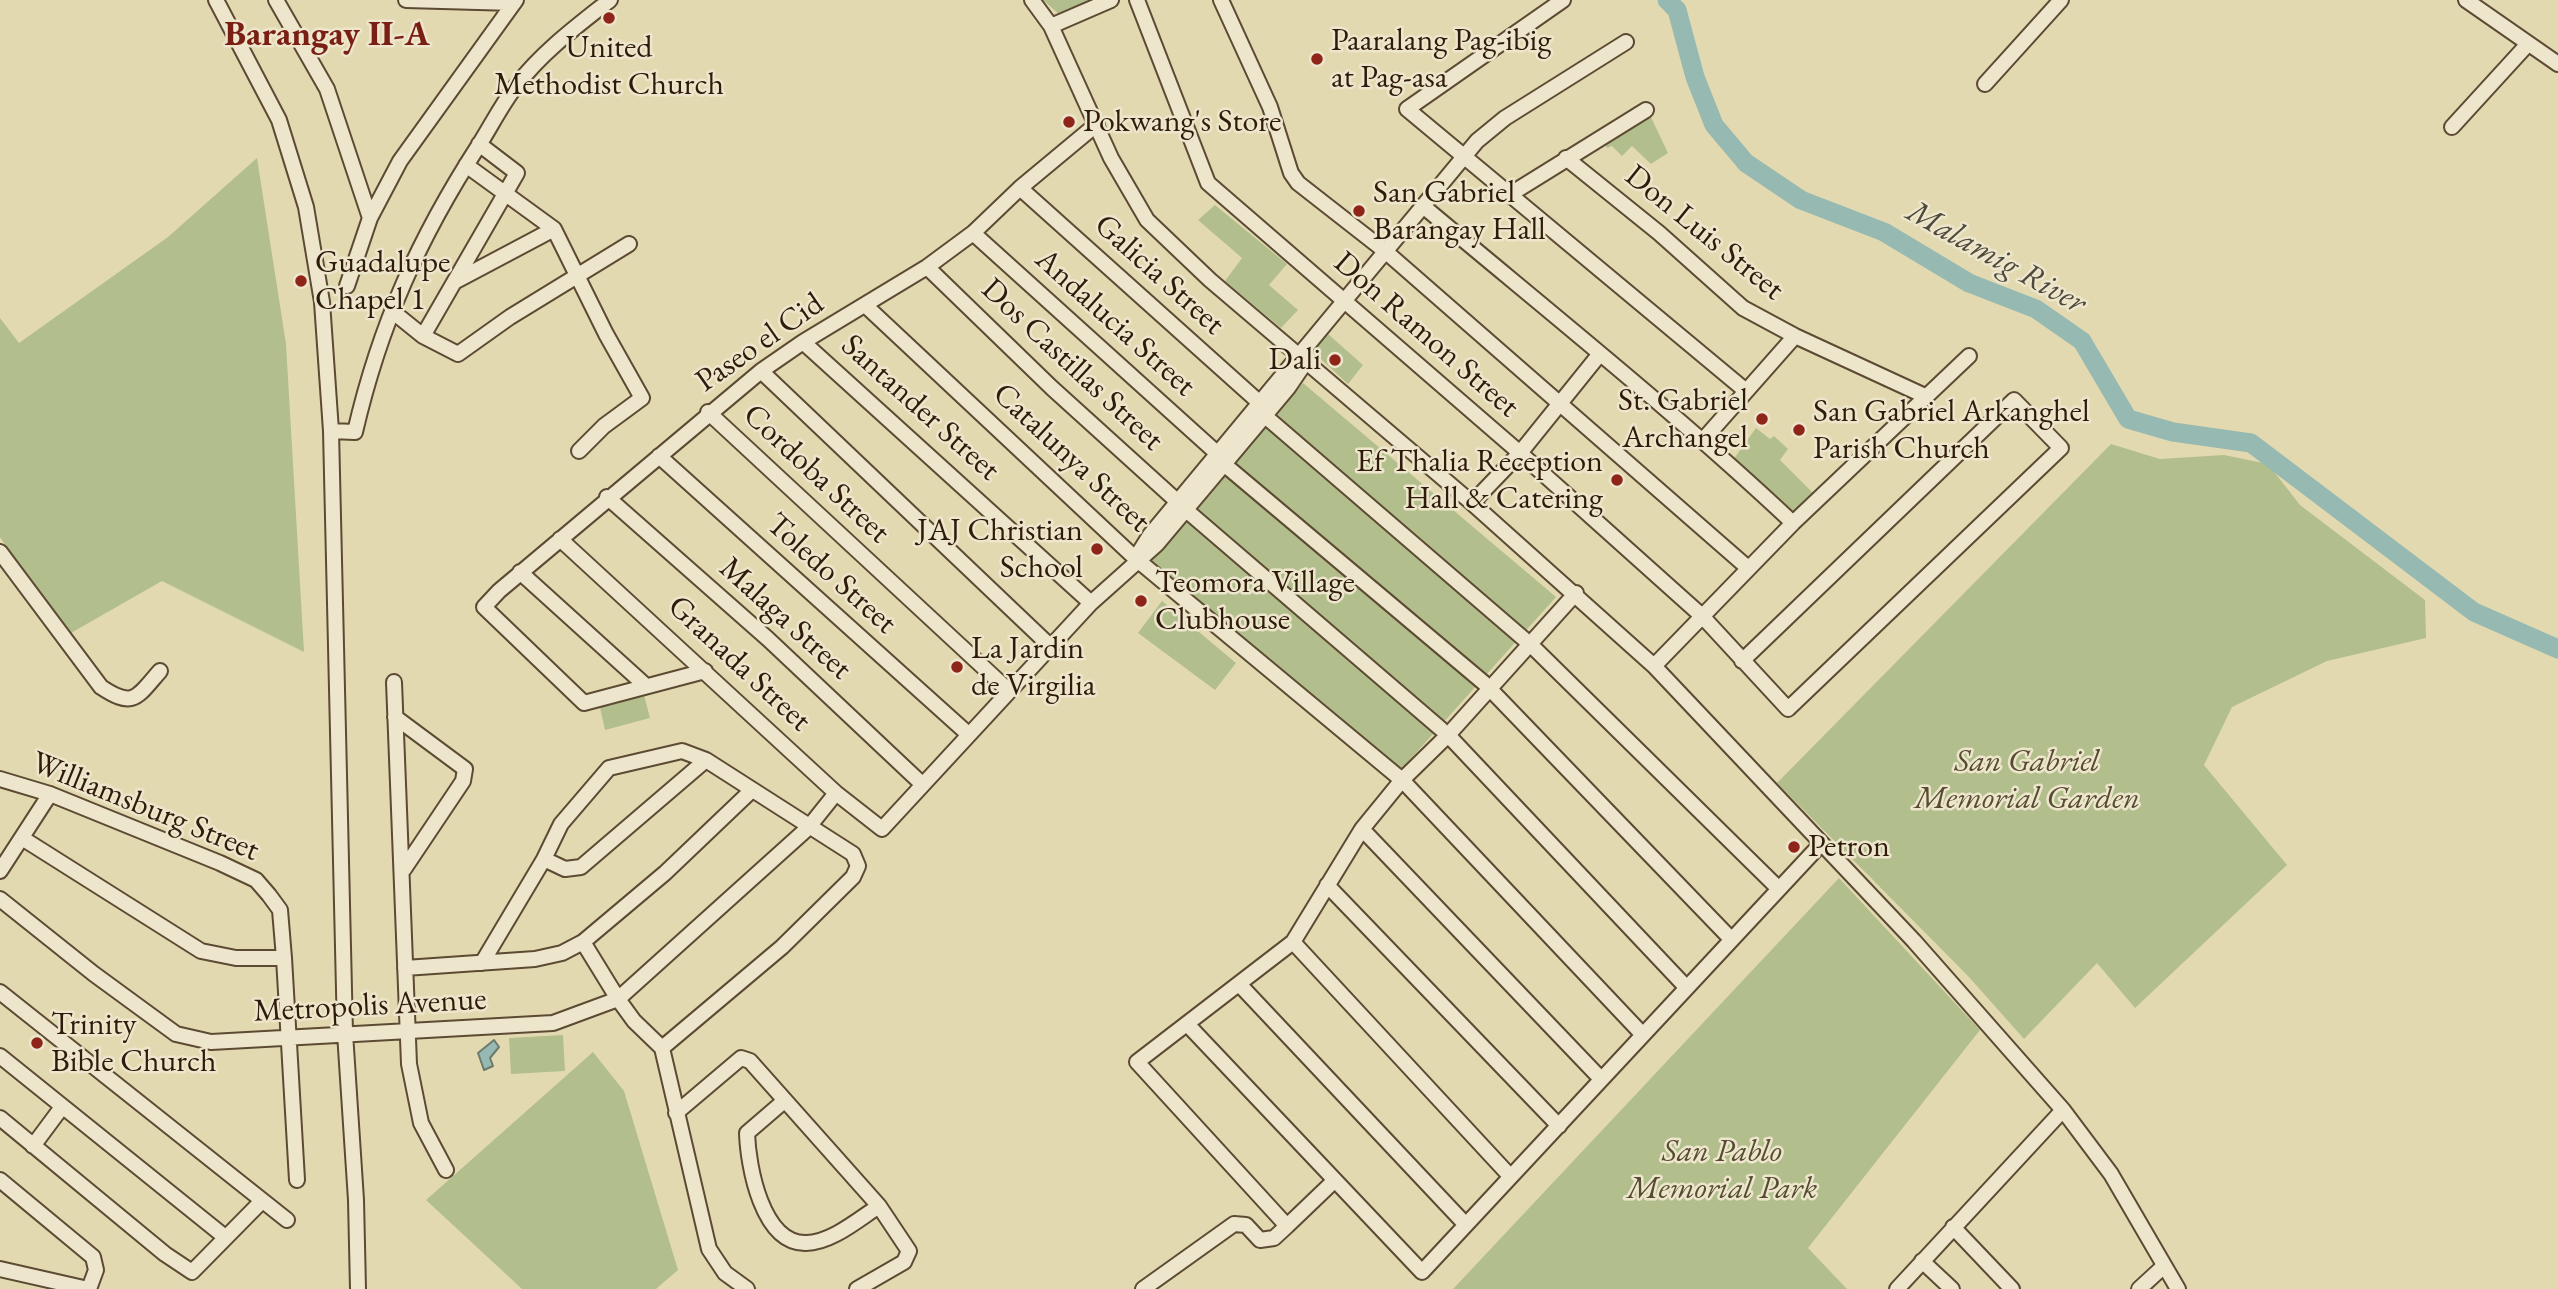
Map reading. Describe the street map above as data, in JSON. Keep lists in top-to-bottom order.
{
  "streets": {
    "street": [
      "Don Luis Street",
      "Galicia Street",
      "Andalucia Street",
      "Don Ramon Street",
      "Paseo el Cid",
      "Dos Castillas Street",
      "Santander Street",
      "Catalunya Street",
      "Cordoba Street",
      "Toledo Street",
      "Malaga Street",
      "Granada Street",
      "Williamsburg Street",
      "Metropolis Avenue"
    ]
  },
  "crossings": [
    ["Galicia Street", "Paseo el Cid"],
    ["Andalucia Street", "Paseo el Cid"],
    ["Paseo el Cid", "Dos Castillas Street"],
    ["Paseo el Cid", "Santander Street"],
    ["Paseo el Cid", "Catalunya Street"],
    ["Paseo el Cid", "Cordoba Street"],
    ["Paseo el Cid", "Toledo Street"],
    ["Paseo el Cid", "Malaga Street"],
    ["Paseo el Cid", "Granada Street"],
    ["Malaga Street", "Granada Street"],
    ["Williamsburg Street", "Metropolis Avenue"]
  ],
  "districts": ["Barangay II-A"],
  "water": ["Malamig River"],
  "parks": ["San Gabriel Memorial Garden", "San Pablo Memorial Park"],
  "places": [
    "United Methodist Church",
    "Paaralang Pag-ibig at Pag-asa",
    "Pokwang's Store",
    "San Gabriel Barangay Hall",
    "Guadalupe Chapel 1",
    "Dali",
    "St. Gabriel Archangel",
    "San Gabriel Arkanghel Parish Church",
    "Ef Thalia Reception Hall & Catering",
    "JAJ Christian School",
    "Teomora Village Clubhouse",
    "La Jardin de Virgilia",
    "Petron",
    "Trinity Bible Church"
  ]
}
